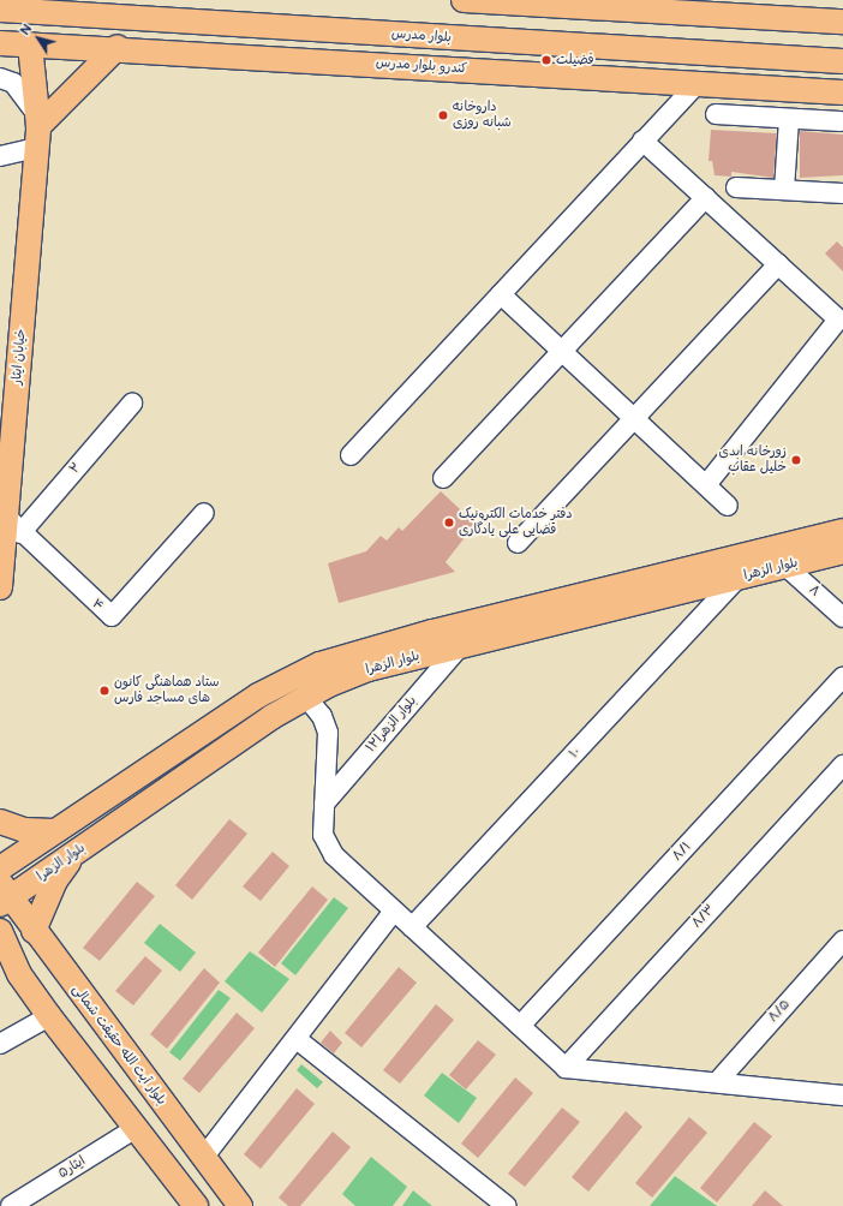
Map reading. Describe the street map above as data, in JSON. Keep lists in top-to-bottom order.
{
  "streets": {
    "main road": [
      "بلوار مدرس",
      "کندرو بلوار مدرس",
      "خیابان ایثار",
      "بلوار الزهرا",
      "بلوار آیت الله حقیقت شمالی"
    ],
    "street": [
      "۲",
      "۸",
      "۴",
      "بلوار الزهرا۱۲",
      "۱۰",
      "۸/۱",
      "۸/۳",
      "۸/۵",
      "ایثار۵"
    ]
  },
  "crossings": [
    ["خیابان ایثار", "۴"],
    ["۲", "۴"],
    ["بلوار الزهرا", "۸"],
    ["بلوار الزهرا", "بلوار الزهرا۱۲"],
    ["بلوار الزهرا", "۱۰"],
    ["بلوار الزهرا", "بلوار آیت الله حقیقت شمالی"]
  ],
  "places": [
    "فضیلت",
    "داروخانه شبانه روزی",
    "زورخانه ابدی خلیل عقاب",
    "دفتر خدمات الکترونیک قضایی علی یادگاری",
    "ستاد هماهنگی کانون های مساجد فارس"
  ],
  "north": "top left"
}
